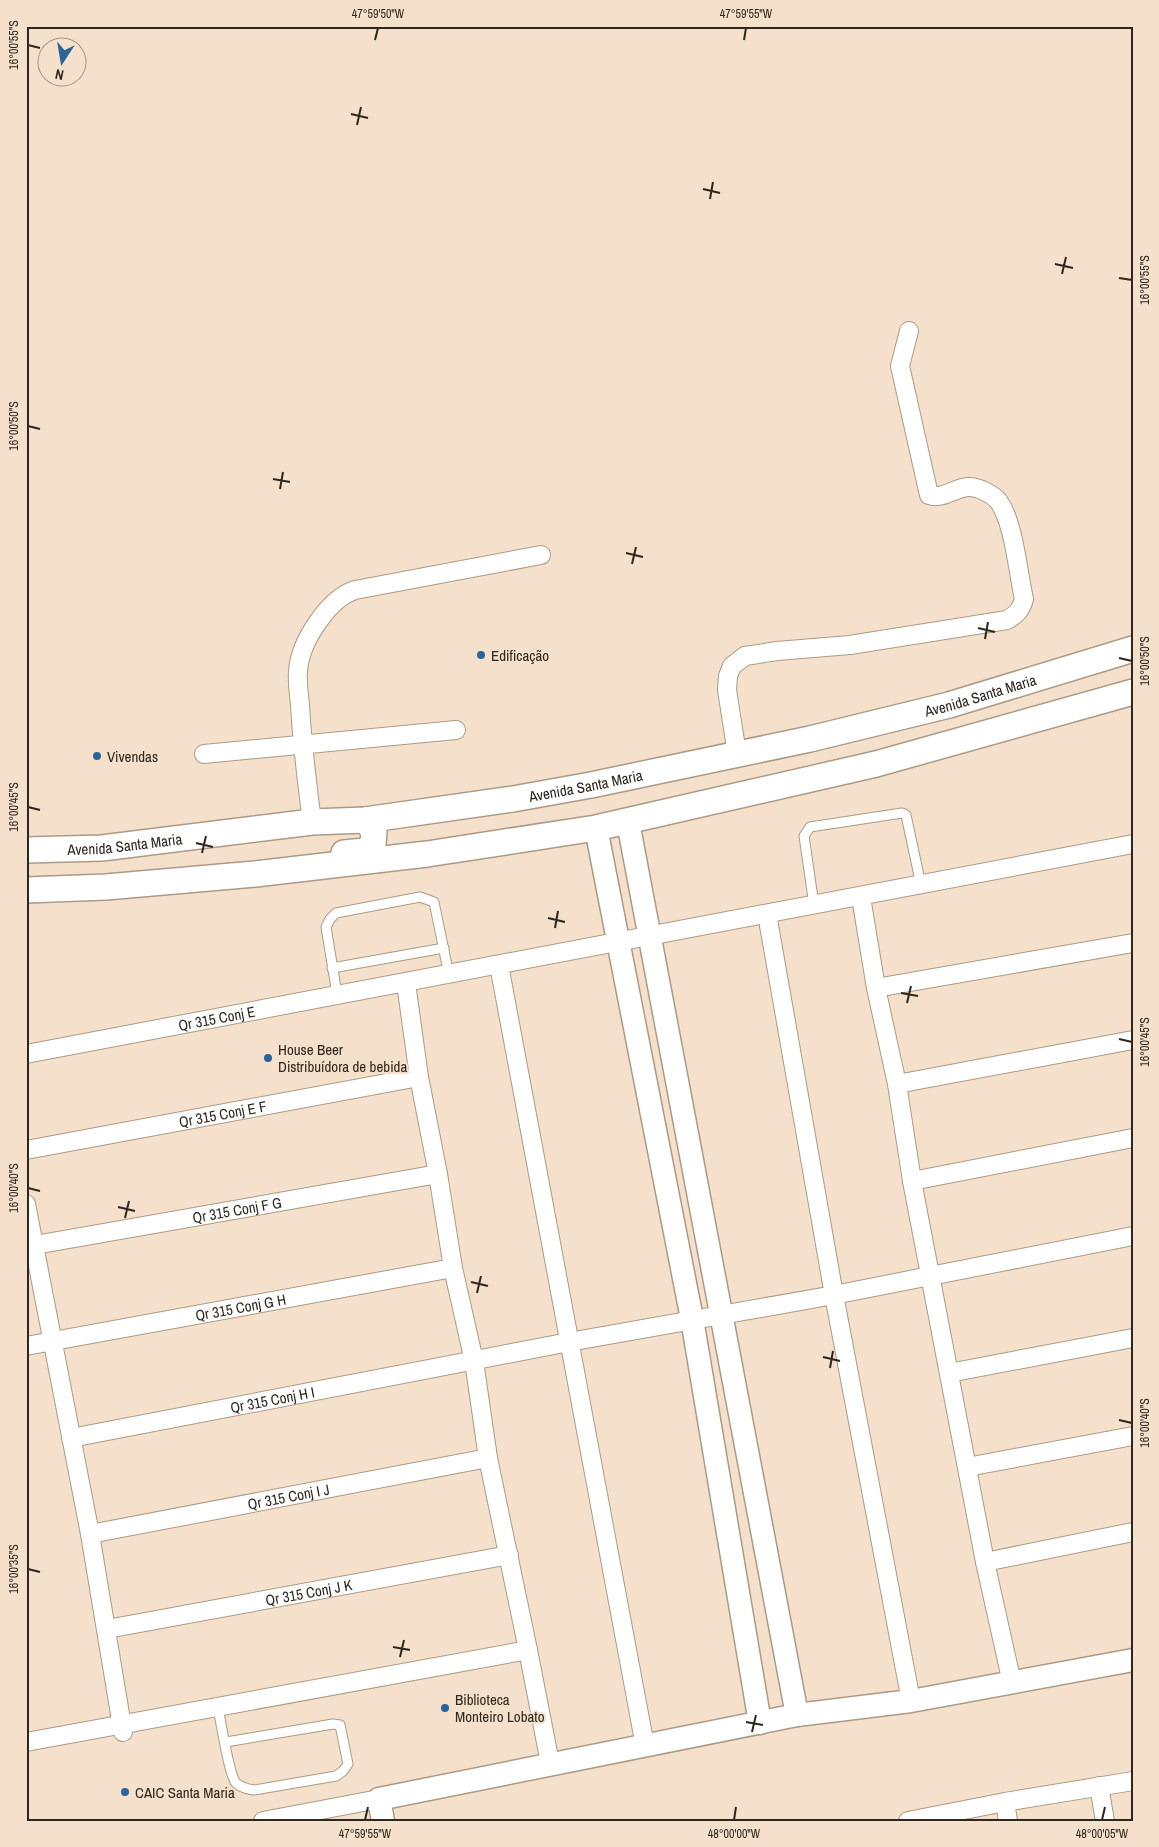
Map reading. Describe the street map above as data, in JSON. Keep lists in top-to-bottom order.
{
  "streets": {
    "main road": ["Avenida Santa Maria"],
    "street": [
      "Qr 315 Conj E",
      "Qr 315 Conj E F",
      "Qr 315 Conj F G",
      "Qr 315 Conj G H",
      "Qr 315 Conj H I",
      "Qr 315 Conj I J",
      "Qr 315 Conj J K"
    ]
  },
  "places": [
    "Edificação",
    "Vivendas",
    "House Beer Distribuídora de bebida",
    "Biblioteca Monteiro Lobato",
    "CAIC Santa Maria"
  ],
  "north": "bottom",
  "coordinates": [
    "47°59'50\"W",
    "47°59'55\"W",
    "16°00'55\"S",
    "16°00'50\"S",
    "16°00'45\"S",
    "16°00'40\"S",
    "16°00'35\"S",
    "48°00'00\"W",
    "48°00'05\"W"
  ]
}
